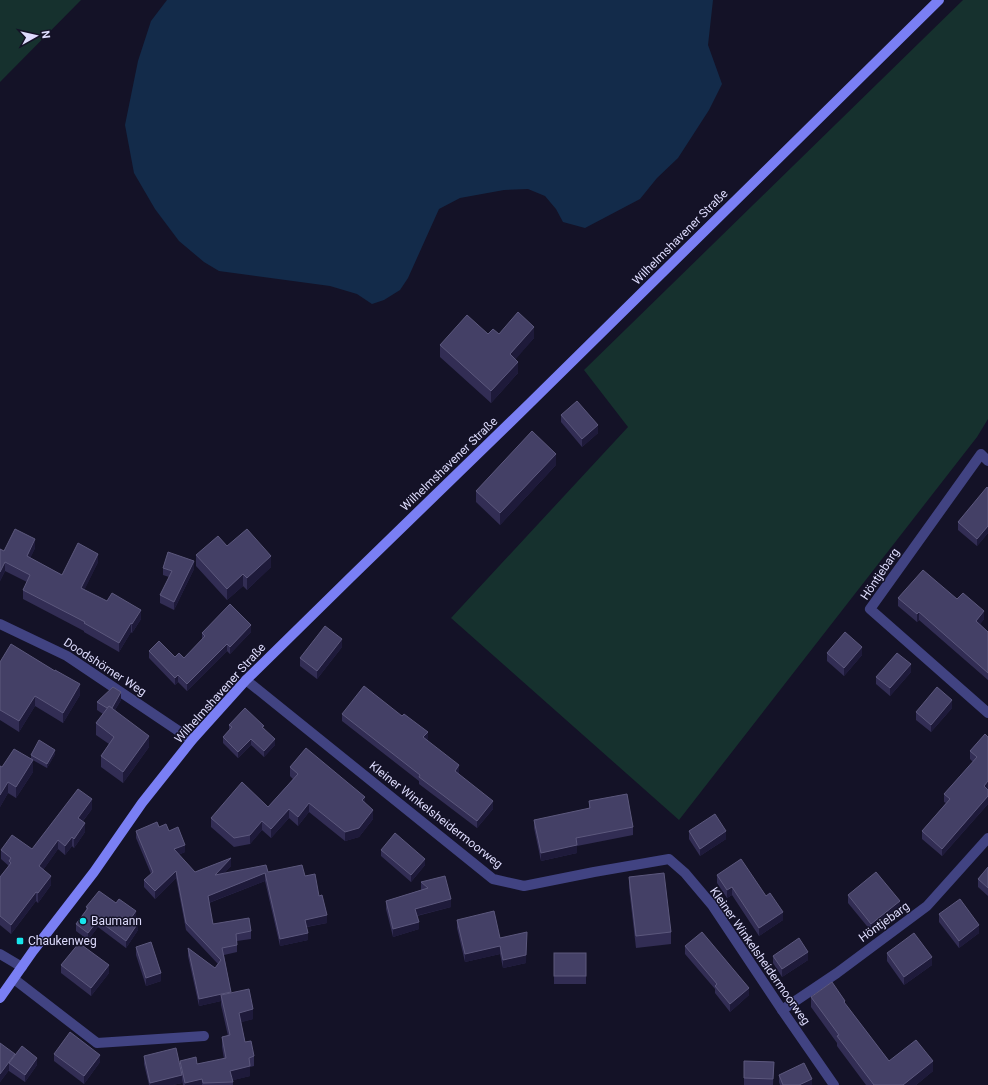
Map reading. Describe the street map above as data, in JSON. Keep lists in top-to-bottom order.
{
  "streets": {
    "street": [
      "Wilhelmshavener Straße",
      "Höntjebarg",
      "Doodshörner Weg",
      "Kleiner Winkelsheidermoorweg"
    ]
  },
  "crossings": [
    ["Wilhelmshavener Straße", "Doodshörner Weg"],
    ["Wilhelmshavener Straße", "Kleiner Winkelsheidermoorweg"],
    ["Höntjebarg", "Kleiner Winkelsheidermoorweg"]
  ],
  "places": {
    "other": ["Baumann"],
    "transit": ["Chaukenweg"]
  },
  "north": "right"
}
